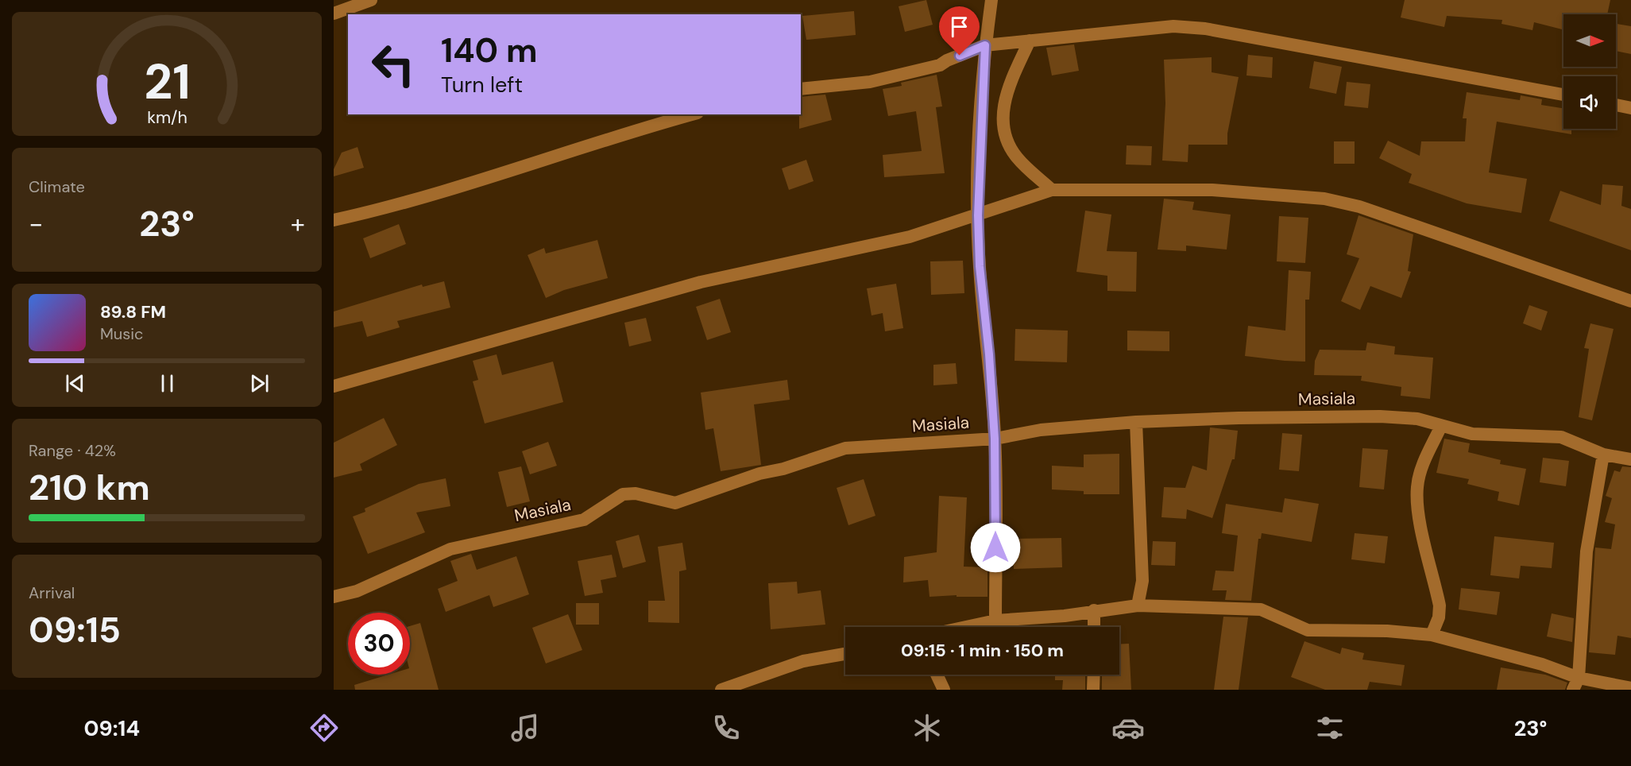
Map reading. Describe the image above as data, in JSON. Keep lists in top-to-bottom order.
{
  "streets": {
    "street": ["Masiala"]
  },
  "north": "right",
  "page": {
    "turn": ["140 m", "Turn left"],
    "tile": [
      "Climate",
      ["Range · 42%", "210 km"],
      ["Arrival", "09:15"]
    ],
    "heat": ["−", "23°", "+"],
    "song": ["89.8 FM", "Music"],
    "limit": "30",
    "trip": "09:15 · 1 min · 150 m",
    "tabs": ["09:14", "23°"],
    "gauge": ["21", "km/h"]
  }
}
